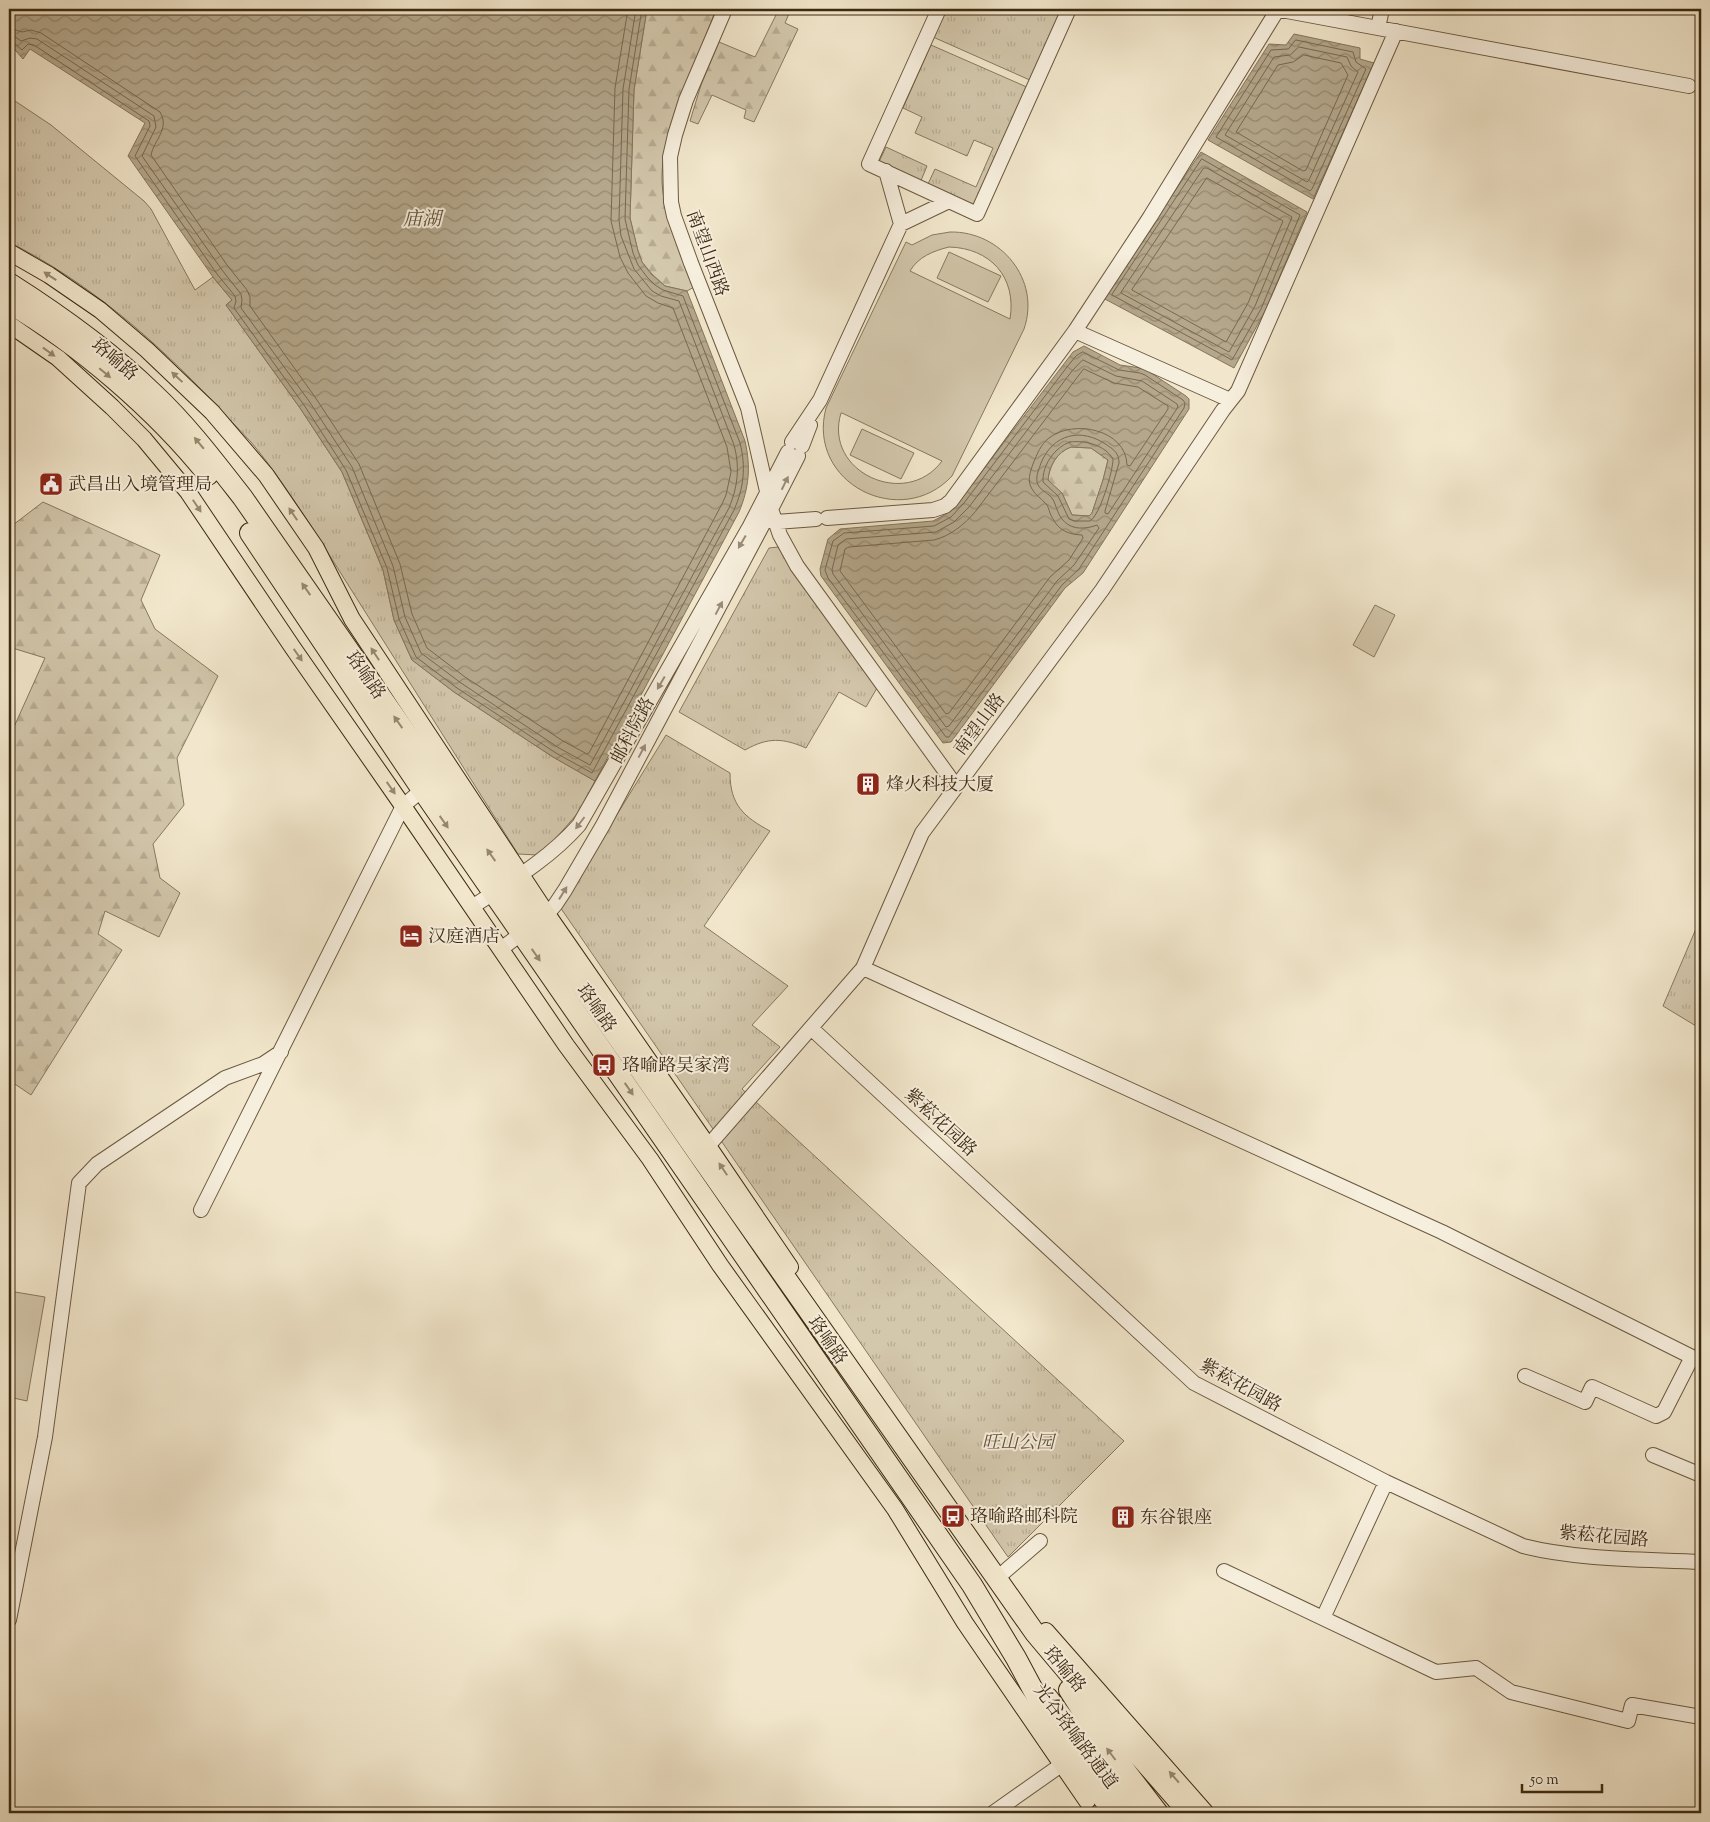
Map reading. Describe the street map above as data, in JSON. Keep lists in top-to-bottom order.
{
  "streets": {
    "highway": ["珞喻路", "光谷珞喻路通道"],
    "street": [
      "南望山西路",
      "南望山路",
      "邮科院路",
      "紫菘花园路"
    ]
  },
  "crossings": [
    ["南望山西路", "南望山路"],
    ["南望山西路", "邮科院路"],
    ["珞喻路", "南望山路"],
    ["珞喻路", "邮科院路"],
    ["珞喻路", "光谷珞喻路通道"],
    ["南望山路", "紫菘花园路"]
  ],
  "water": ["庙湖"],
  "parks": ["旺山公园"],
  "places": {
    "public building": ["武昌出入境管理局"],
    "building": ["烽火科技大厦", "东谷银座"],
    "hotel": ["汉庭酒店"],
    "bus stop": ["珞喻路吴家湾", "珞喻路邮科院"]
  },
  "scale_bar": "50 m"
}
